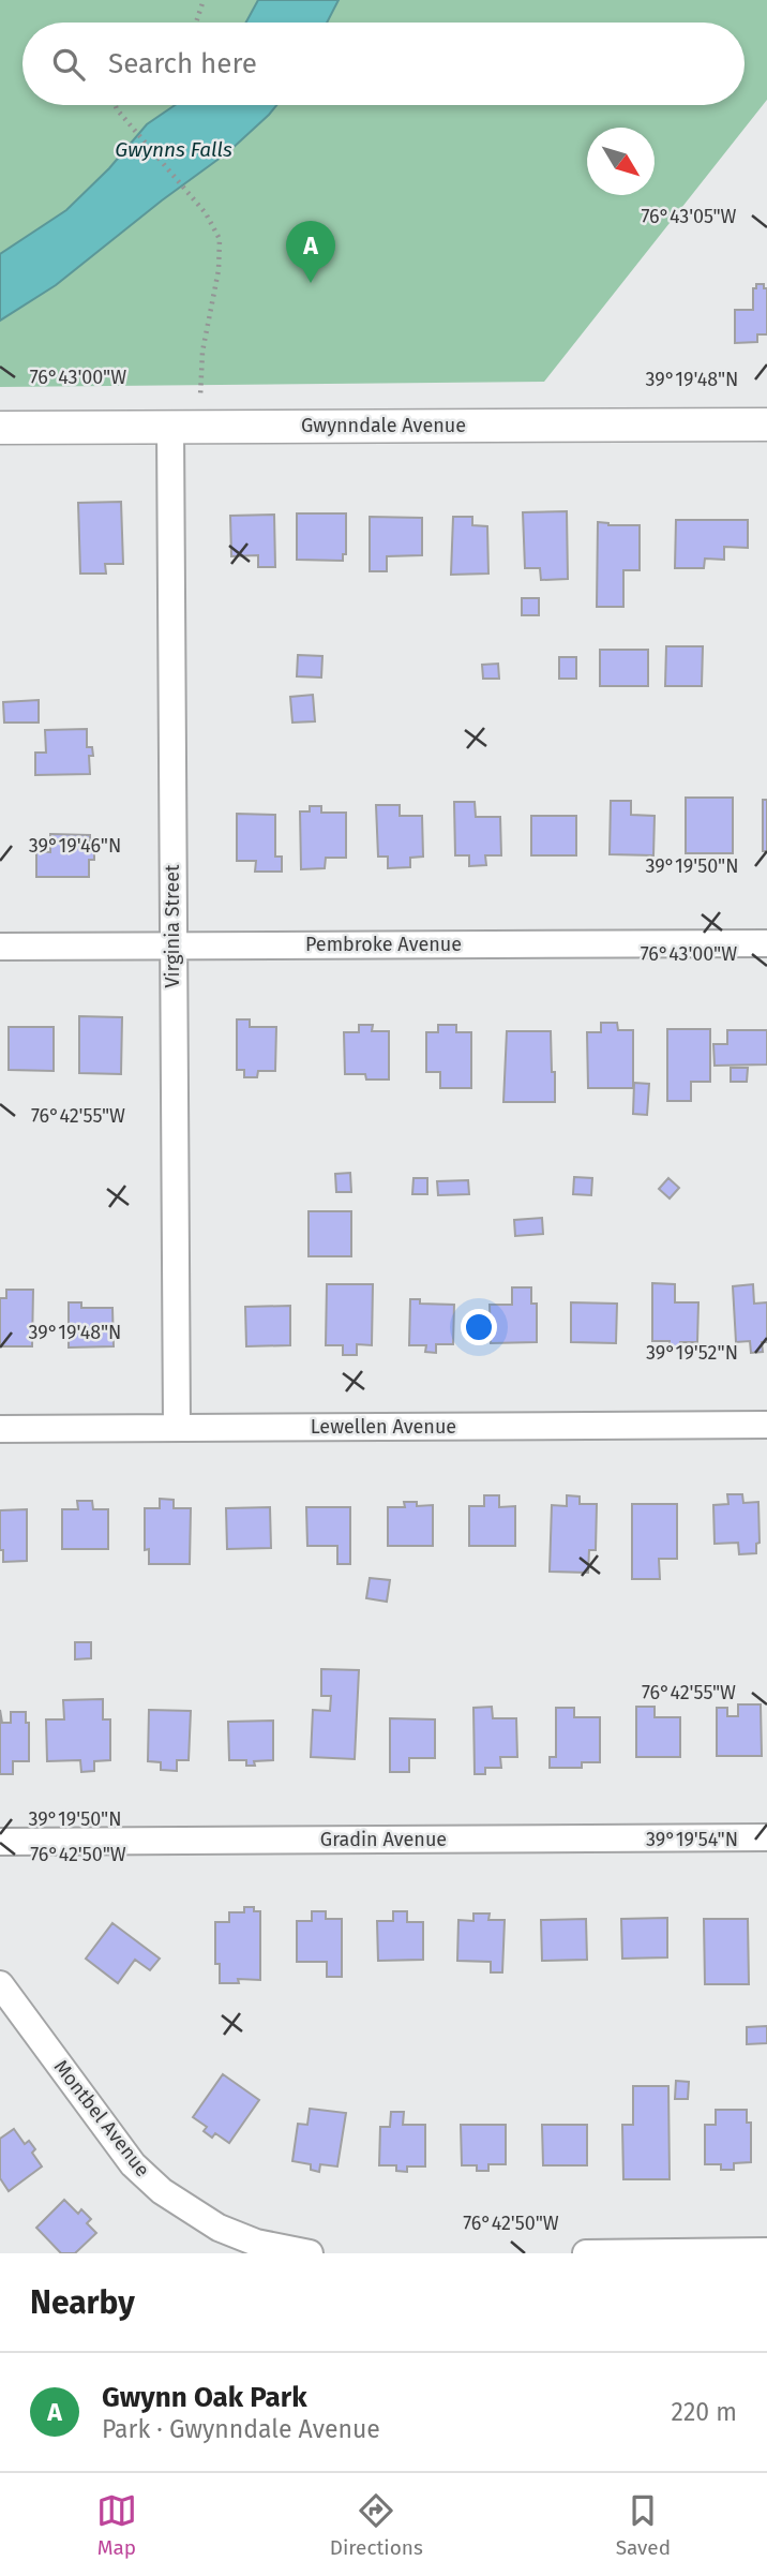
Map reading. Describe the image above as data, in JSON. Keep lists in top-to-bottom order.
{
  "streets": {
    "street": [
      "Gwynndale Avenue",
      "Virginia Street",
      "Pembroke Avenue",
      "Lewellen Avenue",
      "Gradin Avenue",
      "Montbel Avenue"
    ]
  },
  "crossings": [
    ["Gwynndale Avenue", "Virginia Street"],
    ["Virginia Street", "Pembroke Avenue"],
    ["Virginia Street", "Lewellen Avenue"]
  ],
  "water": ["Gwynns Falls"],
  "north": "bottom right",
  "page": {
    "search": "Search here",
    "pins": "A",
    "heading": "Nearby",
    "list": [
      {
        "mark": "A",
        "name": "Gwynn Oak Park",
        "note": "Park · Gwynndale Avenue",
        "value": "220 m"
      }
    ],
    "nav": ["Map", "Directions", "Saved"]
  },
  "coordinates": [
    "76°43'05\"W",
    "76°43'00\"W",
    "39°19'48\"N",
    "39°19'46\"N",
    "39°19'50\"N",
    "76°42'55\"W",
    "39°19'52\"N",
    "39°19'54\"N",
    "76°42'50\"W"
  ]
}
